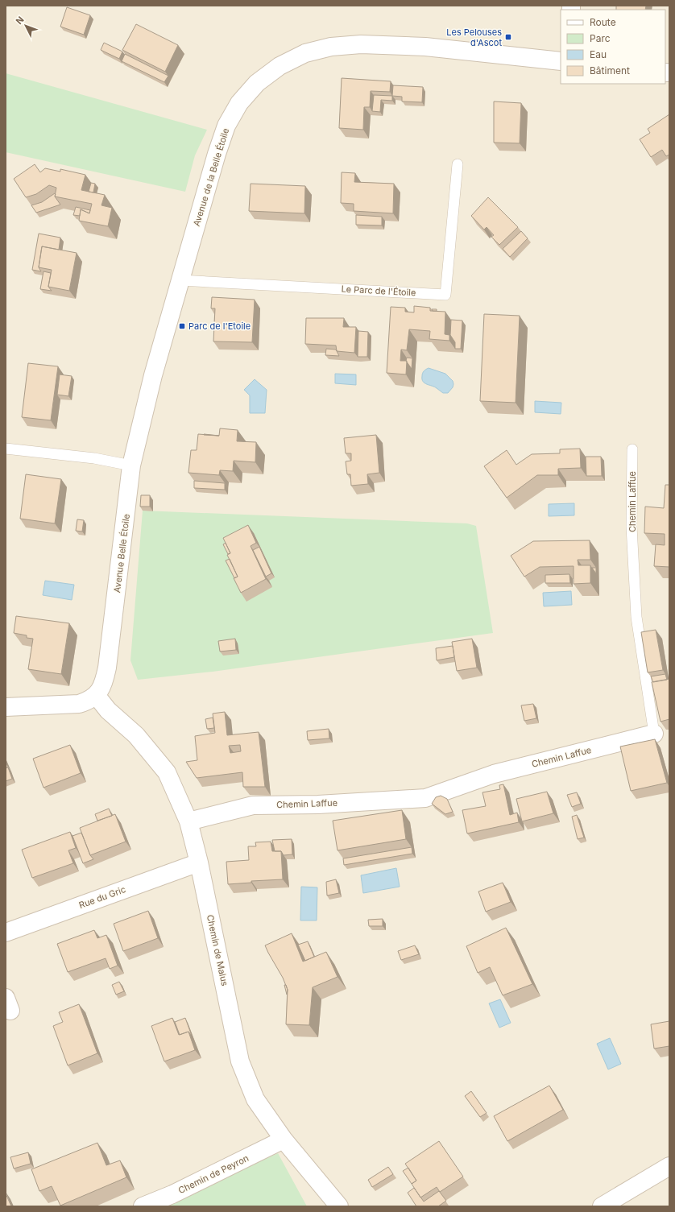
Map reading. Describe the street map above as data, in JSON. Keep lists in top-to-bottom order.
{
  "streets": {
    "street": [
      "Avenue de la Belle Étoile",
      "Chemin Laffue",
      "Avenue Belle Étoile",
      "Rue du Gric",
      "Chemin de Malus",
      "Chemin de Peyron"
    ],
    "lane": ["Le Parc de l'Étoile"]
  },
  "crossings": [
    ["Avenue de la Belle Étoile", "Le Parc de l'Étoile"],
    ["Avenue de la Belle Étoile", "Avenue Belle Étoile"],
    ["Chemin Laffue", "Chemin de Malus"],
    ["Avenue Belle Étoile", "Chemin de Malus"],
    ["Rue du Gric", "Chemin de Malus"],
    ["Chemin de Malus", "Chemin de Peyron"]
  ],
  "places": {
    "transit": ["Les Pelouses d'Ascot", "Parc de l'Etoile"]
  },
  "legend": [
    "Route",
    "Parc",
    "Eau",
    "Bâtiment"
  ],
  "north": "top left"
}
